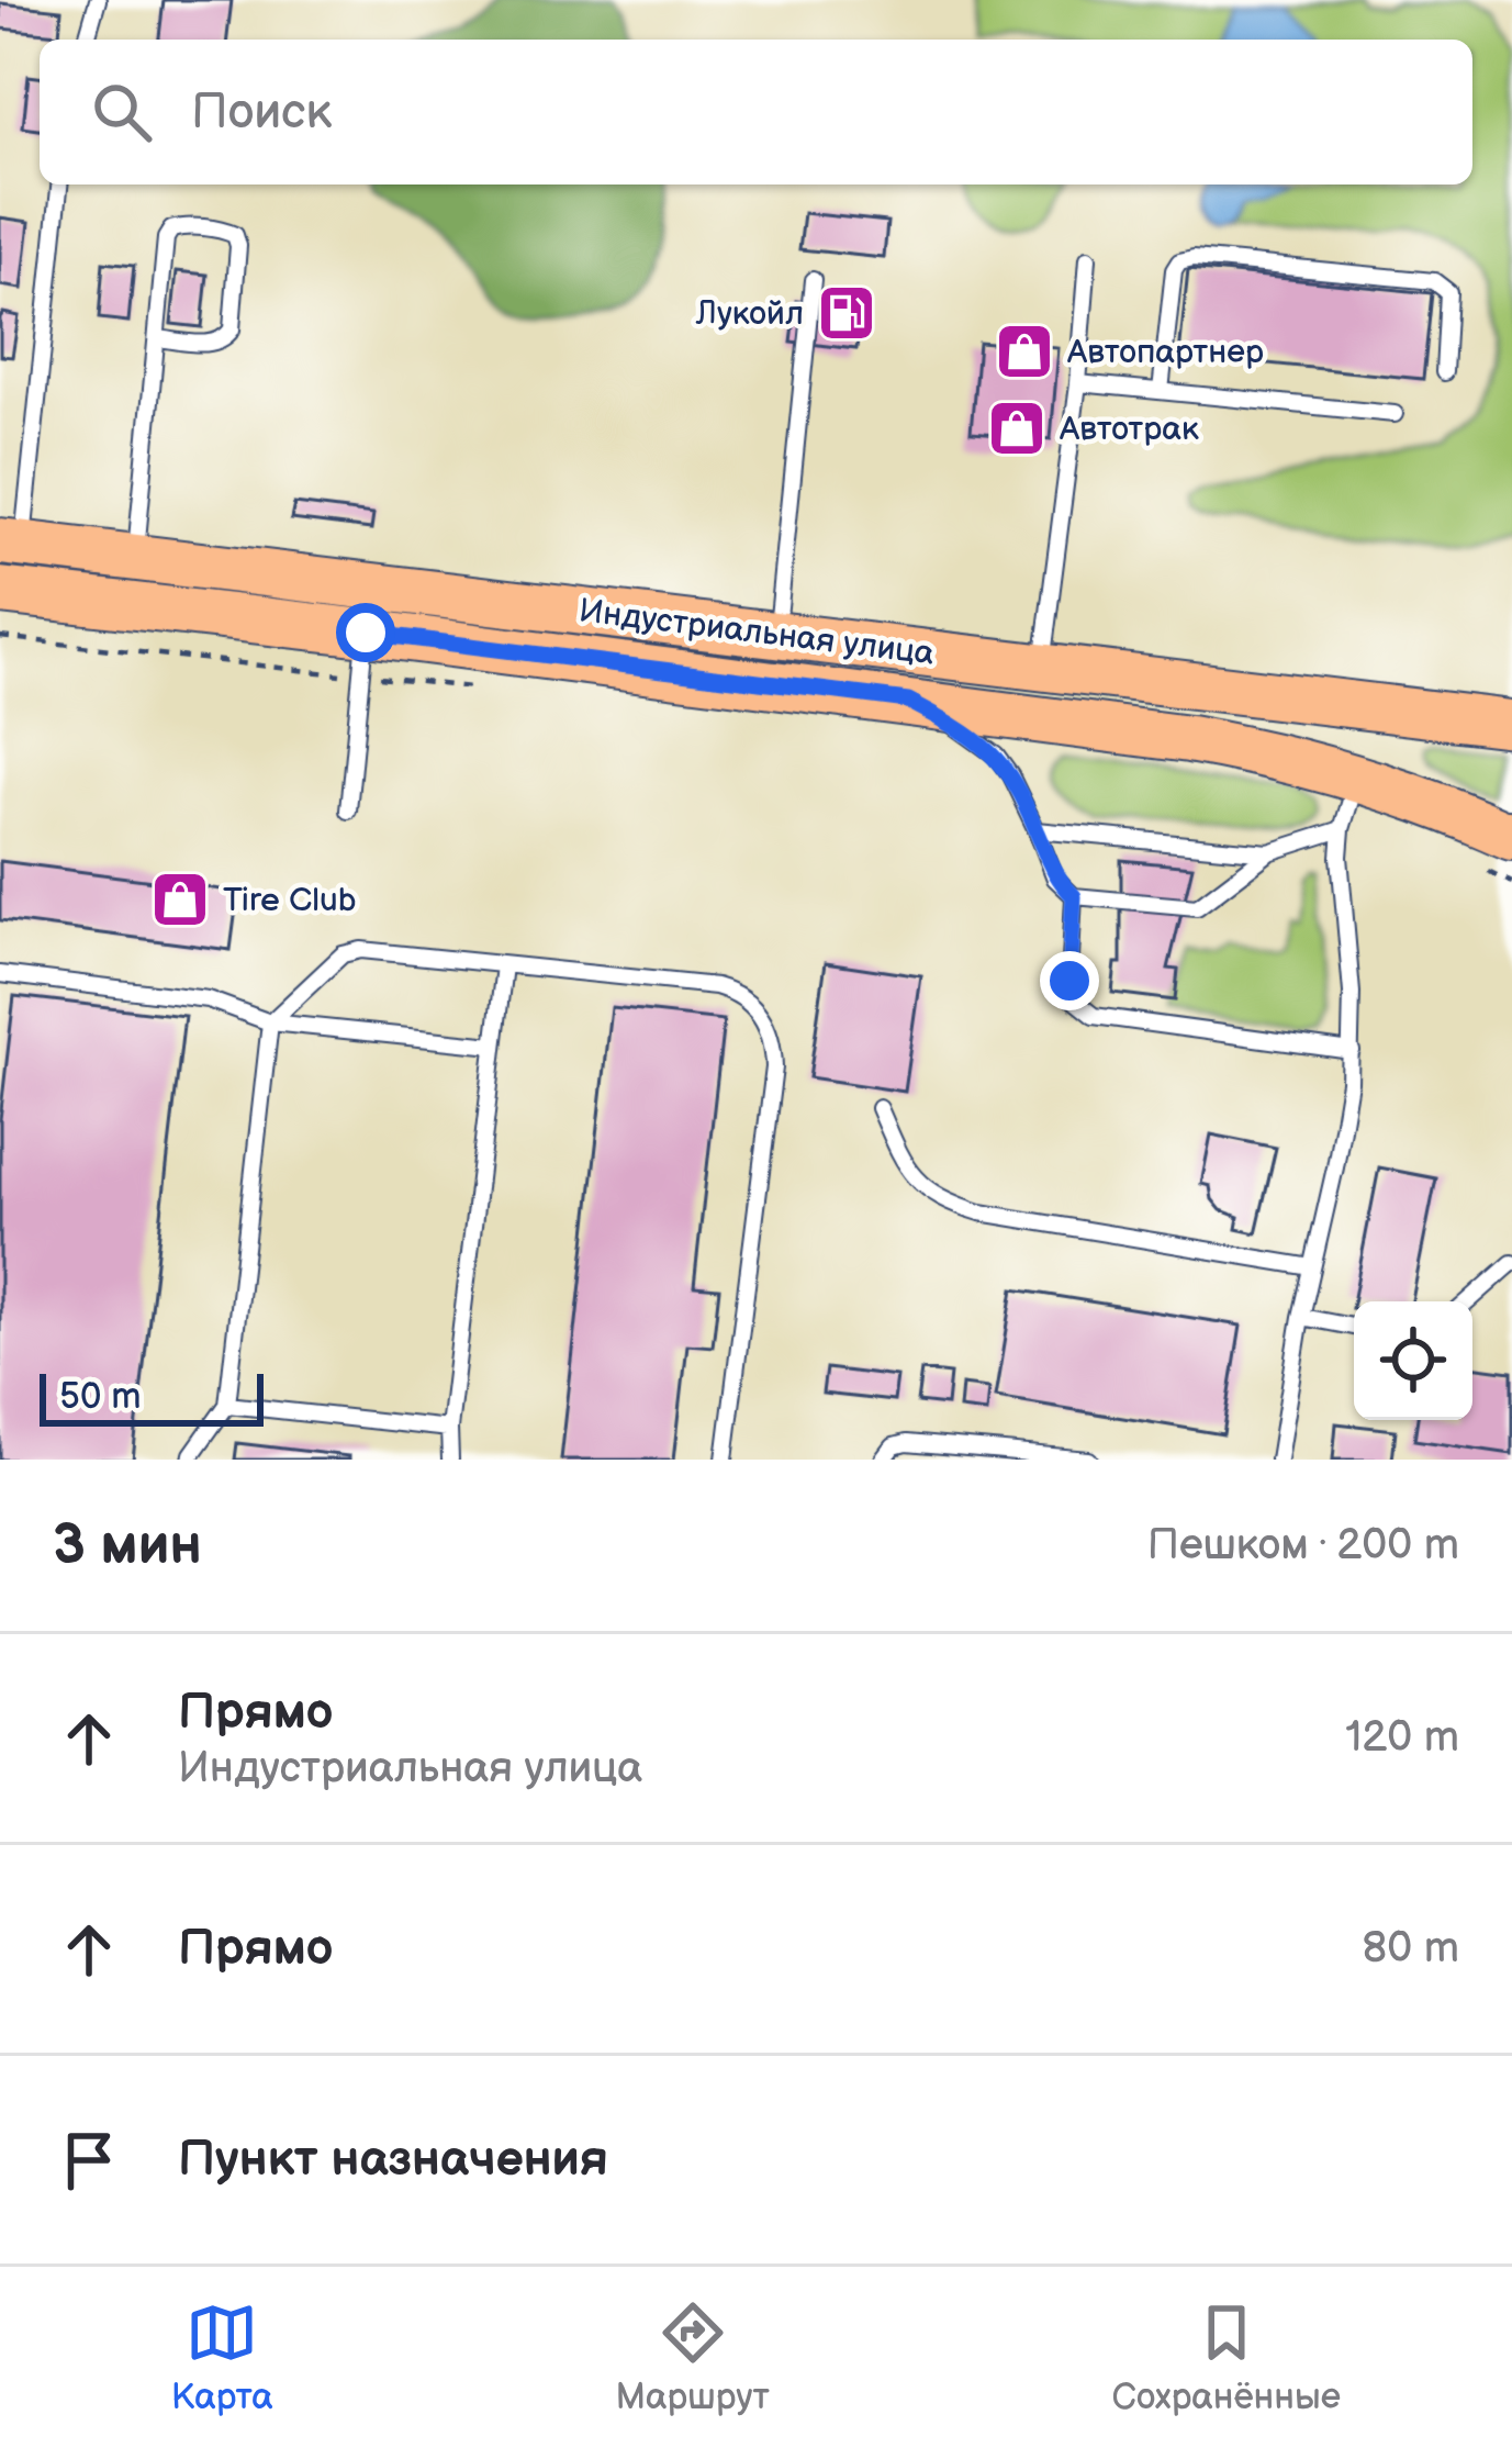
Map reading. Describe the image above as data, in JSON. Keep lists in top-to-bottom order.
{
  "streets": {
    "main road": ["Индустриальная улица"]
  },
  "places": {
    "fuel station": ["Лукойл"],
    "shop": ["Автопартнер", "Автотрак", "Tire Club"]
  },
  "scale_bar": "50 m",
  "page": {
    "search": "Поиск",
    "scale": "50 m",
    "heading": ["3 мин", "Пешком · 200 m"],
    "list": [
      ["Прямо", "Индустриальная улица", "120 m"],
      ["Прямо", "80 m"],
      "Пункт назначения"
    ],
    "nav": ["Карта", "Маршрут", "Сохранённые"]
  }
}
